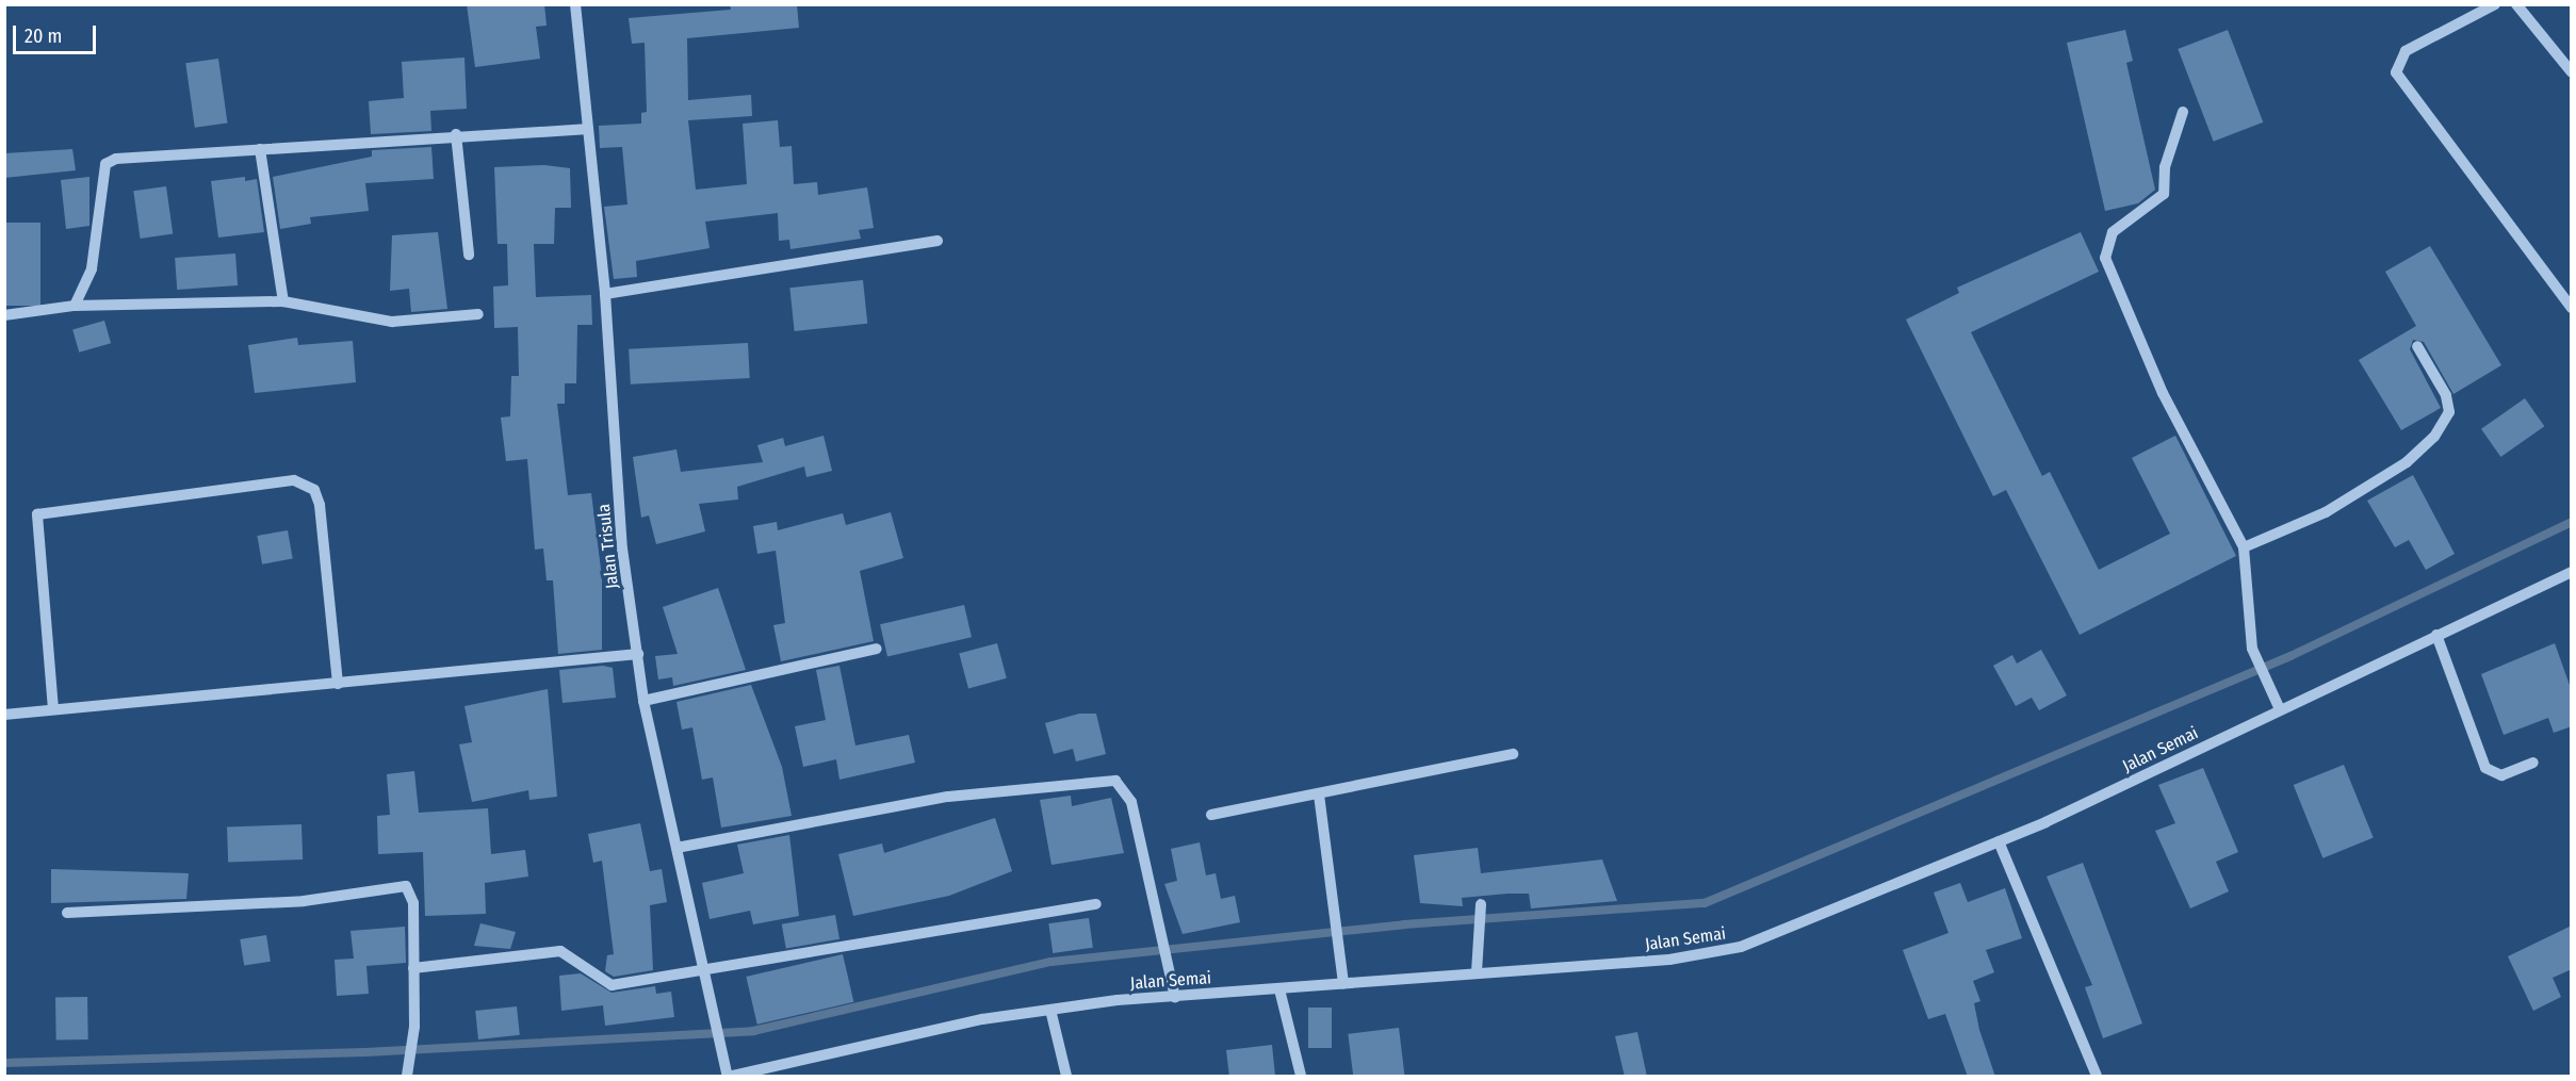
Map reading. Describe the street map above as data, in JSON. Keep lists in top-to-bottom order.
{
  "streets": {
    "street": ["Jalan Trisula", "Jalan Semai"]
  },
  "scale_bar": "20 m"
}
